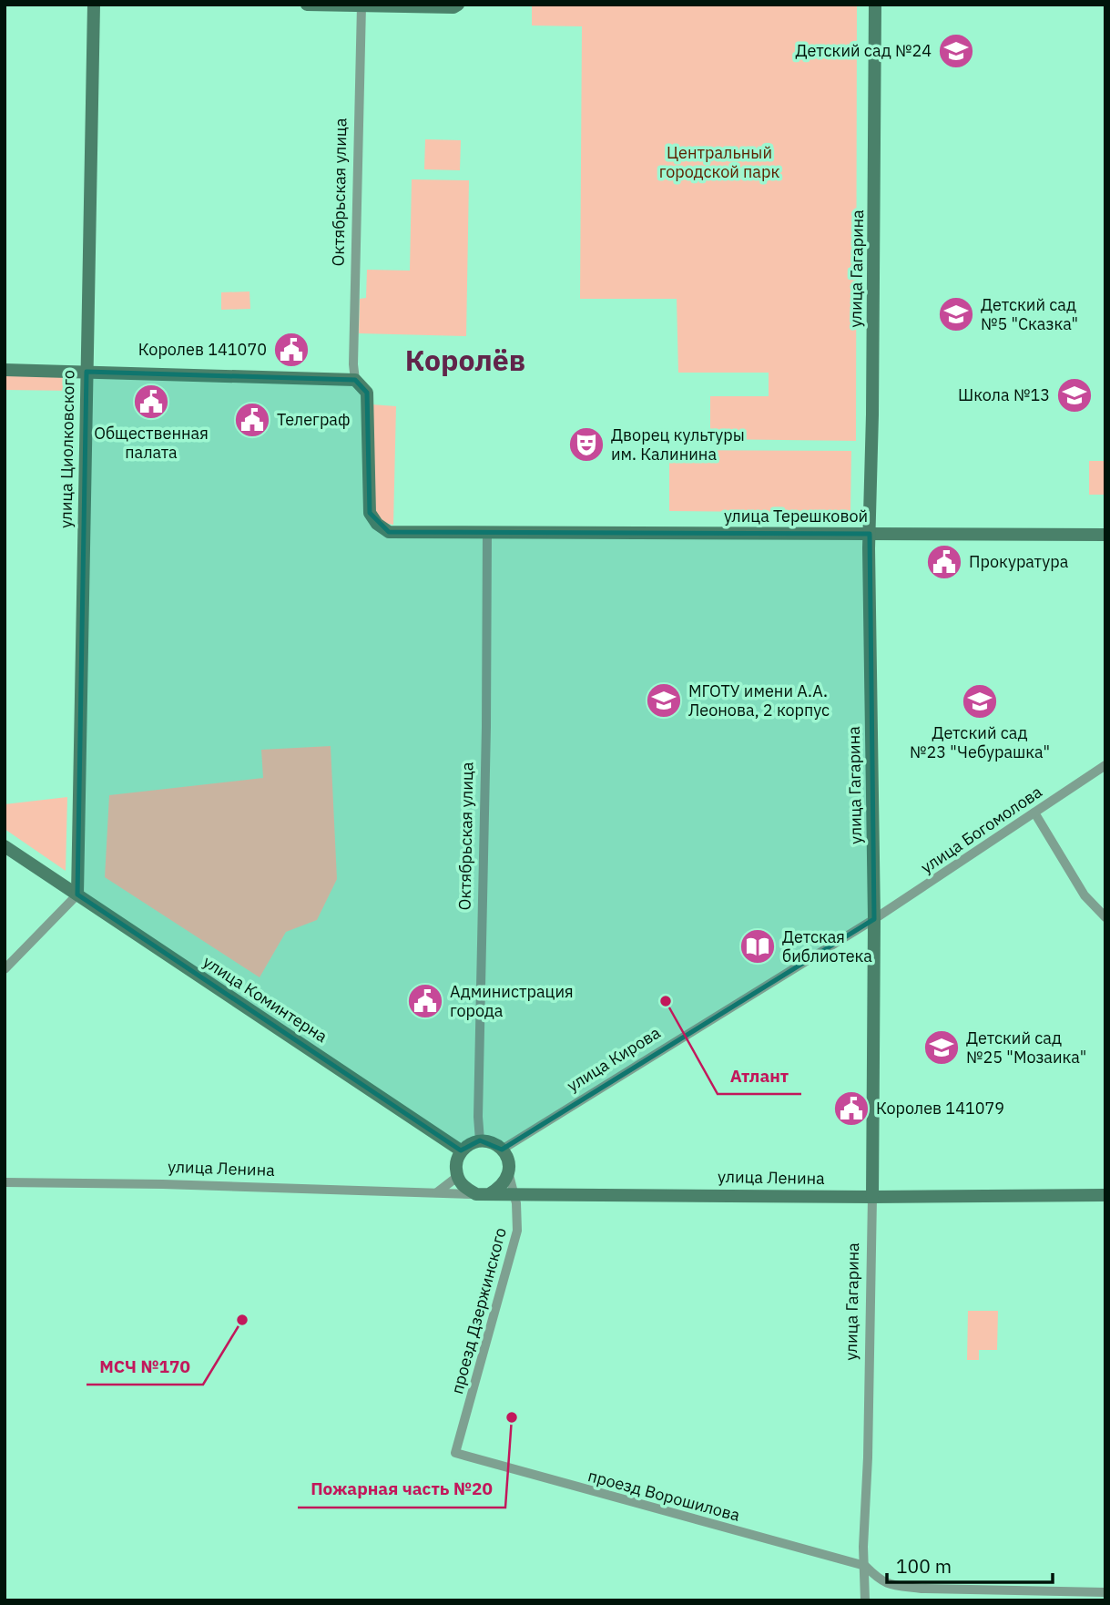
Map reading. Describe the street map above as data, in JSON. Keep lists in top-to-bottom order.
{
  "streets": {
    "main road": [
      "улица Гагарина",
      "улица Циолковского",
      "улица Терешковой",
      "улица Коминтерна",
      "улица Ленина"
    ],
    "street": [
      "Октябрьская улица",
      "улица Богомолова",
      "улица Кирова",
      "проезд Дзержинского",
      "проезд Ворошилова"
    ]
  },
  "crossings": [
    ["Октябрьская улица", "улица Терешковой"],
    ["Октябрьская улица", "улица Коминтерна"],
    ["Октябрьская улица", "улица Кирова"],
    ["Октябрьская улица", "улица Ленина"],
    ["Октябрьская улица", "проезд Дзержинского"],
    ["улица Гагарина", "улица Терешковой"],
    ["улица Гагарина", "улица Богомолова"],
    ["улица Гагарина", "улица Кирова"],
    ["улица Гагарина", "улица Ленина"],
    ["улица Гагарина", "проезд Ворошилова"],
    ["улица Циолковского", "улица Коминтерна"],
    ["улица Богомолова", "улица Кирова"],
    ["улица Коминтерна", "улица Кирова"],
    ["улица Коминтерна", "улица Ленина"],
    ["улица Коминтерна", "проезд Дзержинского"],
    ["улица Кирова", "улица Ленина"],
    ["улица Кирова", "проезд Дзержинского"],
    ["улица Ленина", "проезд Дзержинского"],
    ["проезд Дзержинского", "проезд Ворошилова"]
  ],
  "districts": ["Королёв"],
  "parks": ["Центральный городской парк"],
  "places": {
    "school or university": [
      "Детский сад №24",
      "Детский сад №5 \"Сказка\"",
      "Школа №13",
      "МГОТУ имени А.А. Леонова, 2 корпус",
      "Детский сад №23 \"Чебурашка\"",
      "Детский сад №25 \"Мозаика\""
    ],
    "public building": [
      "Королев 141070",
      "Общественная палата",
      "Телеграф",
      "Прокуратура",
      "Администрация города",
      "Королев 141079"
    ],
    "theatre": ["Дворец культуры им. Калинина"],
    "library": ["Детская библиотека"],
    "other": ["Атлант", "МСЧ №170", "Пожарная часть №20"]
  },
  "scale_bar": "100 m"
}
